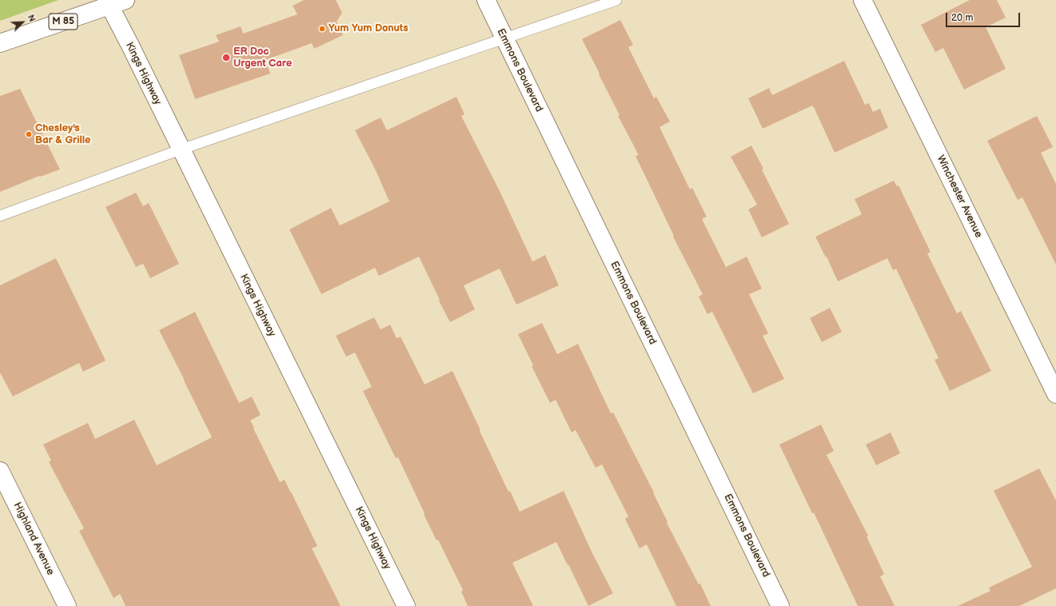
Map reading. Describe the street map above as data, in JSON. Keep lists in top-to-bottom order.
{
  "streets": {
    "street": [
      "M 85",
      "Emmons Boulevard",
      "Kings Highway",
      "Winchester Avenue",
      "Highland Avenue"
    ]
  },
  "crossings": [
    ["M 85", "Kings Highway"]
  ],
  "places": ["Yum Yum Donuts", "ER Doc Urgent Care", "Chesley's Bar & Grille"],
  "scale_bar": "20 m",
  "north": "top right"
}
